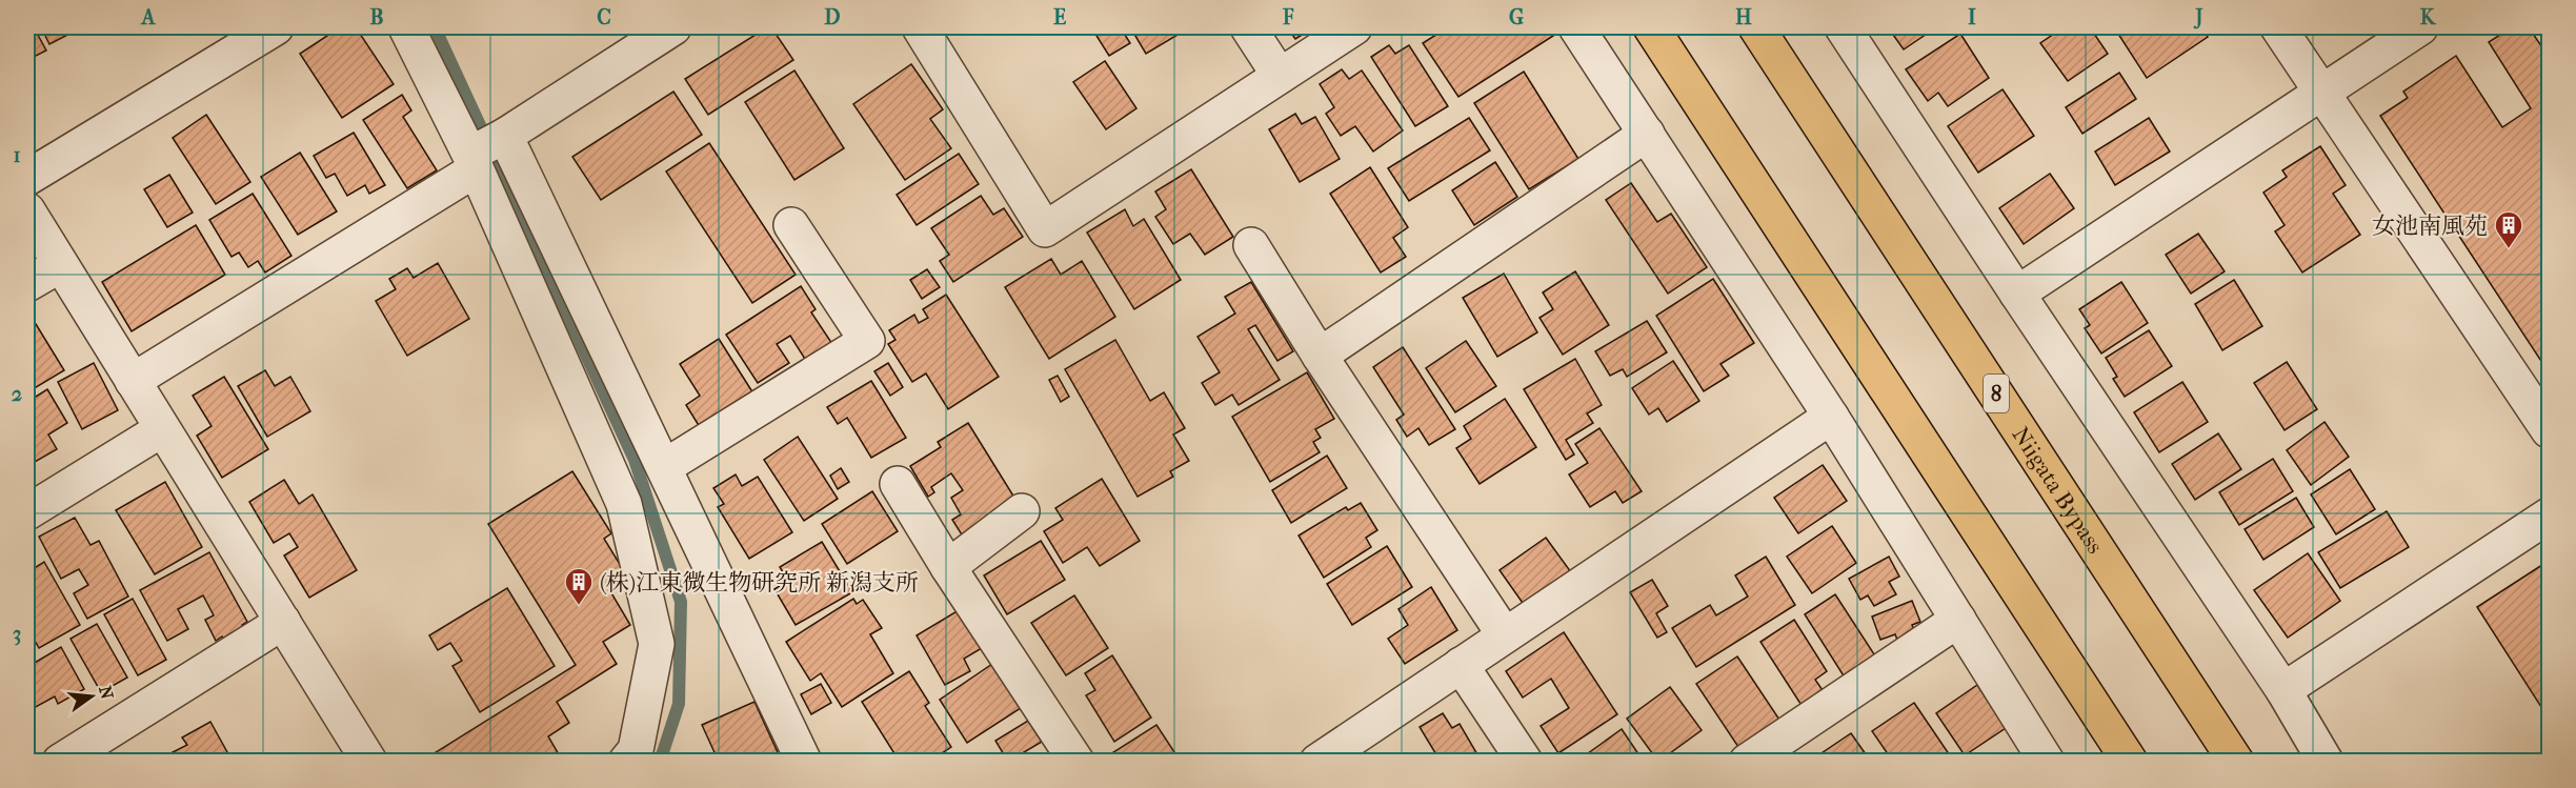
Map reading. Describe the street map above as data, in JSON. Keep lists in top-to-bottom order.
{
  "streets": {
    "highway": ["8", "Niigata Bypass"]
  },
  "places": {
    "building": ["女池南風苑", "(株)江東微生物研究所 新潟支所"]
  },
  "north": "right",
  "grid": {
    "columns": [
      "A",
      "B",
      "C",
      "D",
      "E",
      "F",
      "G",
      "H",
      "I",
      "J",
      "K"
    ],
    "rows": ["1", "2", "3"]
  }
}
